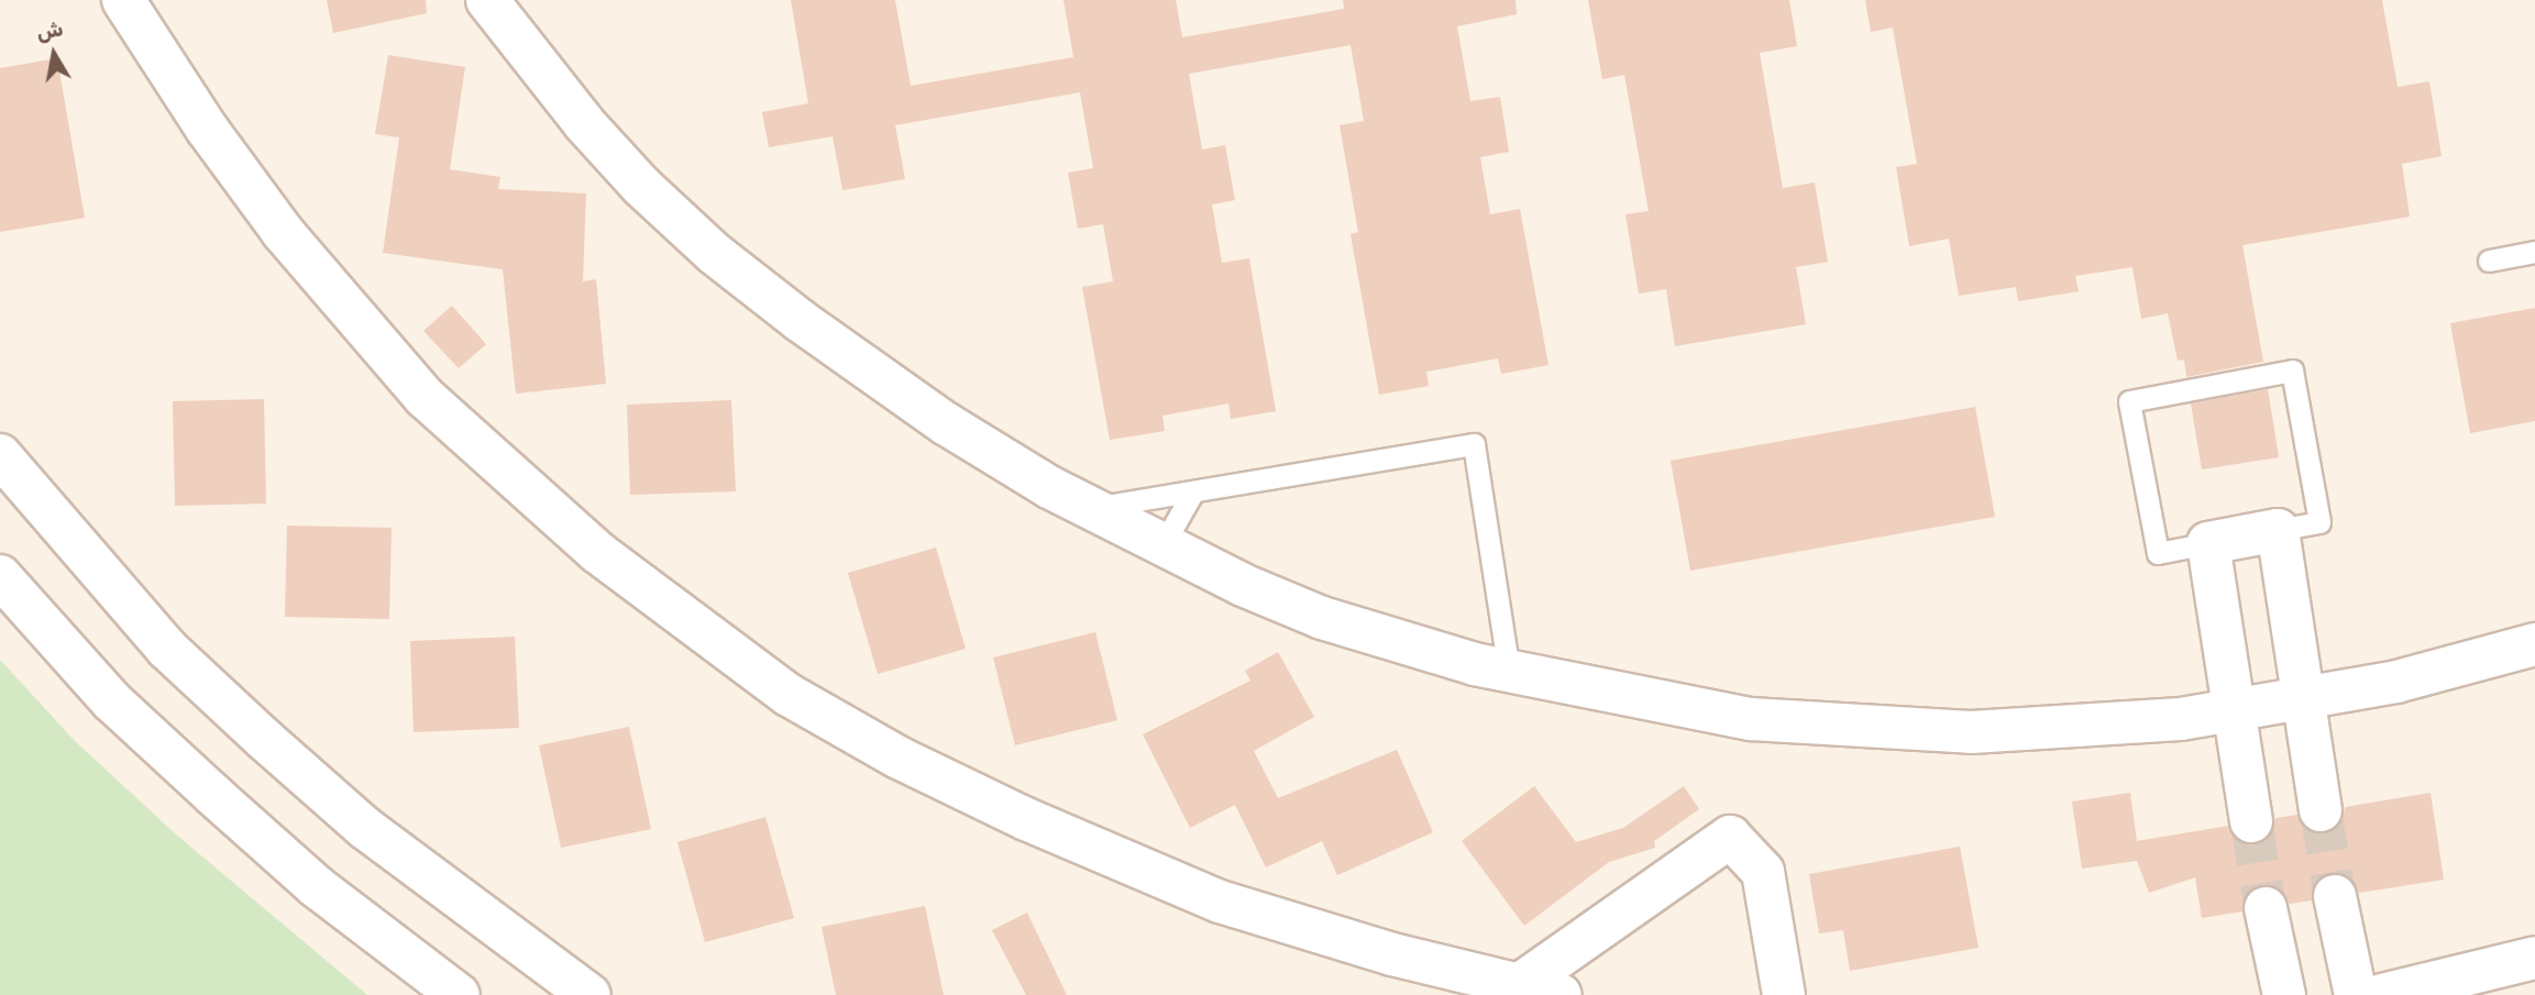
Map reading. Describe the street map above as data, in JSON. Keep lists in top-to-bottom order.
{
  "north": "top"
}
